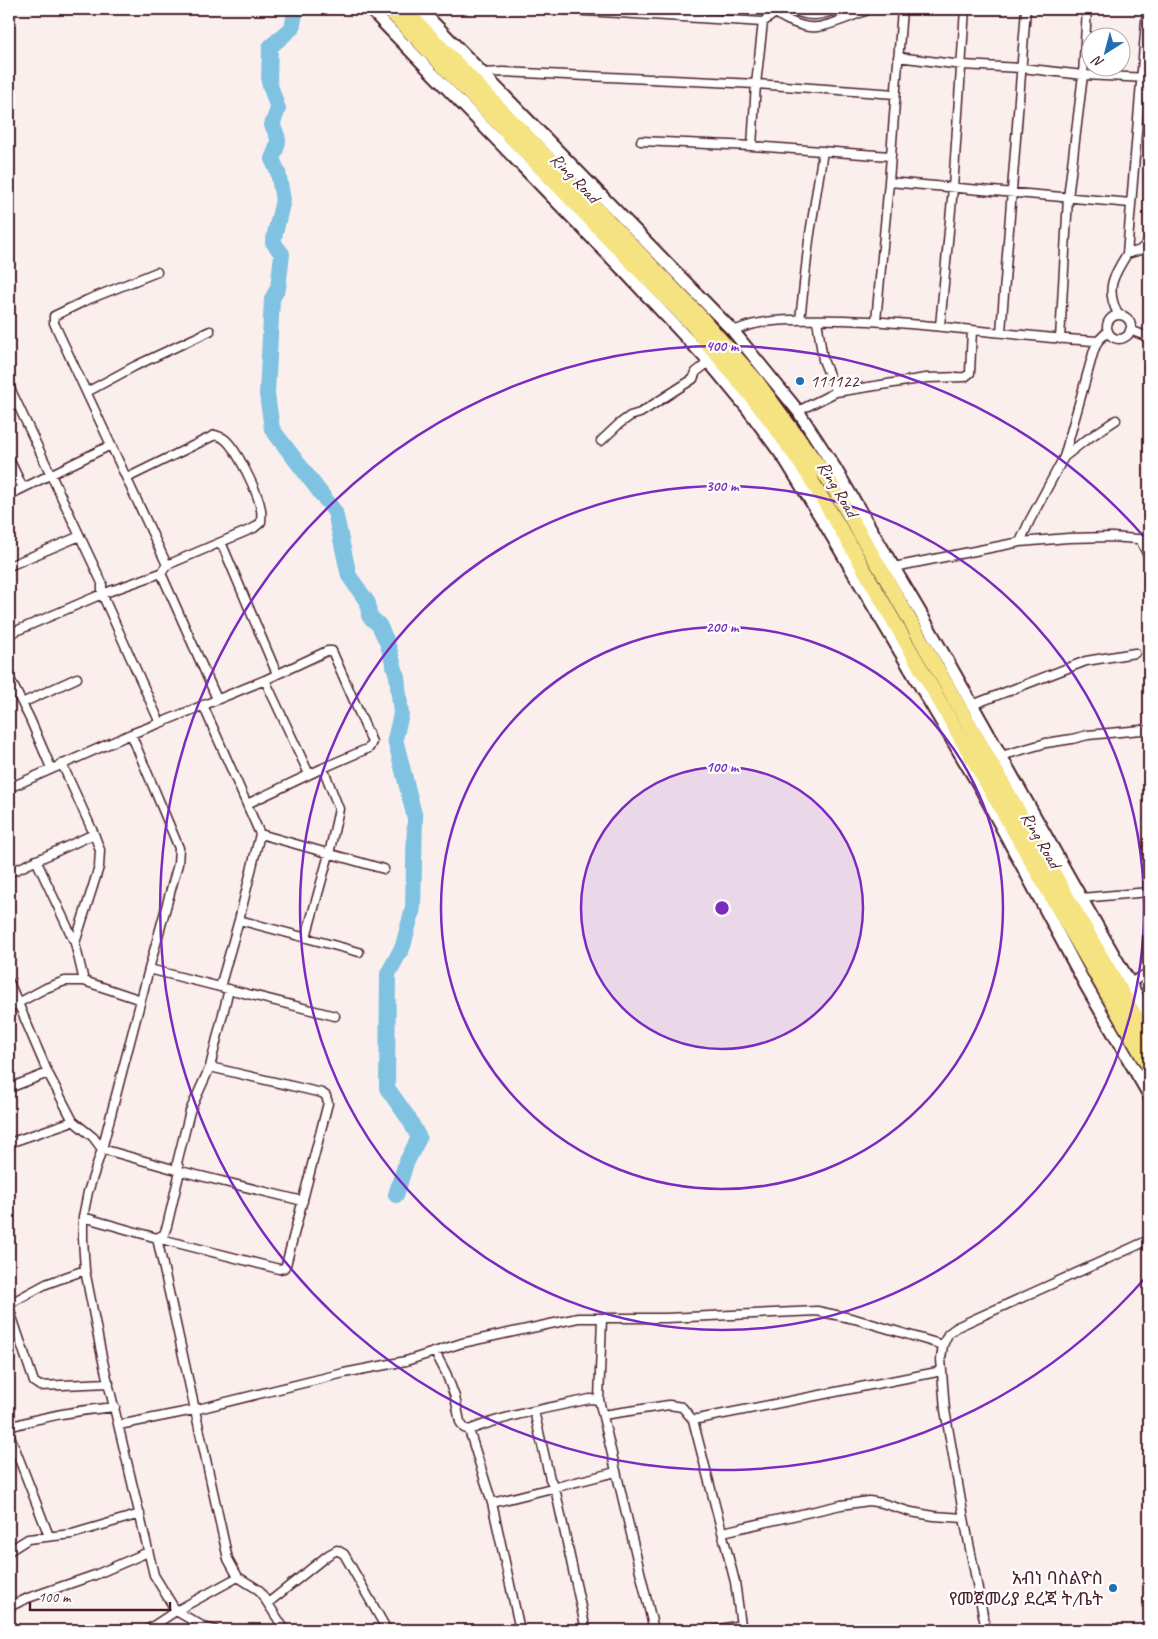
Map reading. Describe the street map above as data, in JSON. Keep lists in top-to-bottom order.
{
  "streets": {
    "highway": ["Ring Road"]
  },
  "places": ["111122", "አብነ ባስልዮስ የመጀመሪያ ደረጃ ት/ቤት"],
  "scale_bar": "100 m",
  "north": "bottom left",
  "rings": [
    "400 m",
    "300 m",
    "200 m",
    "100 m"
  ]
}
